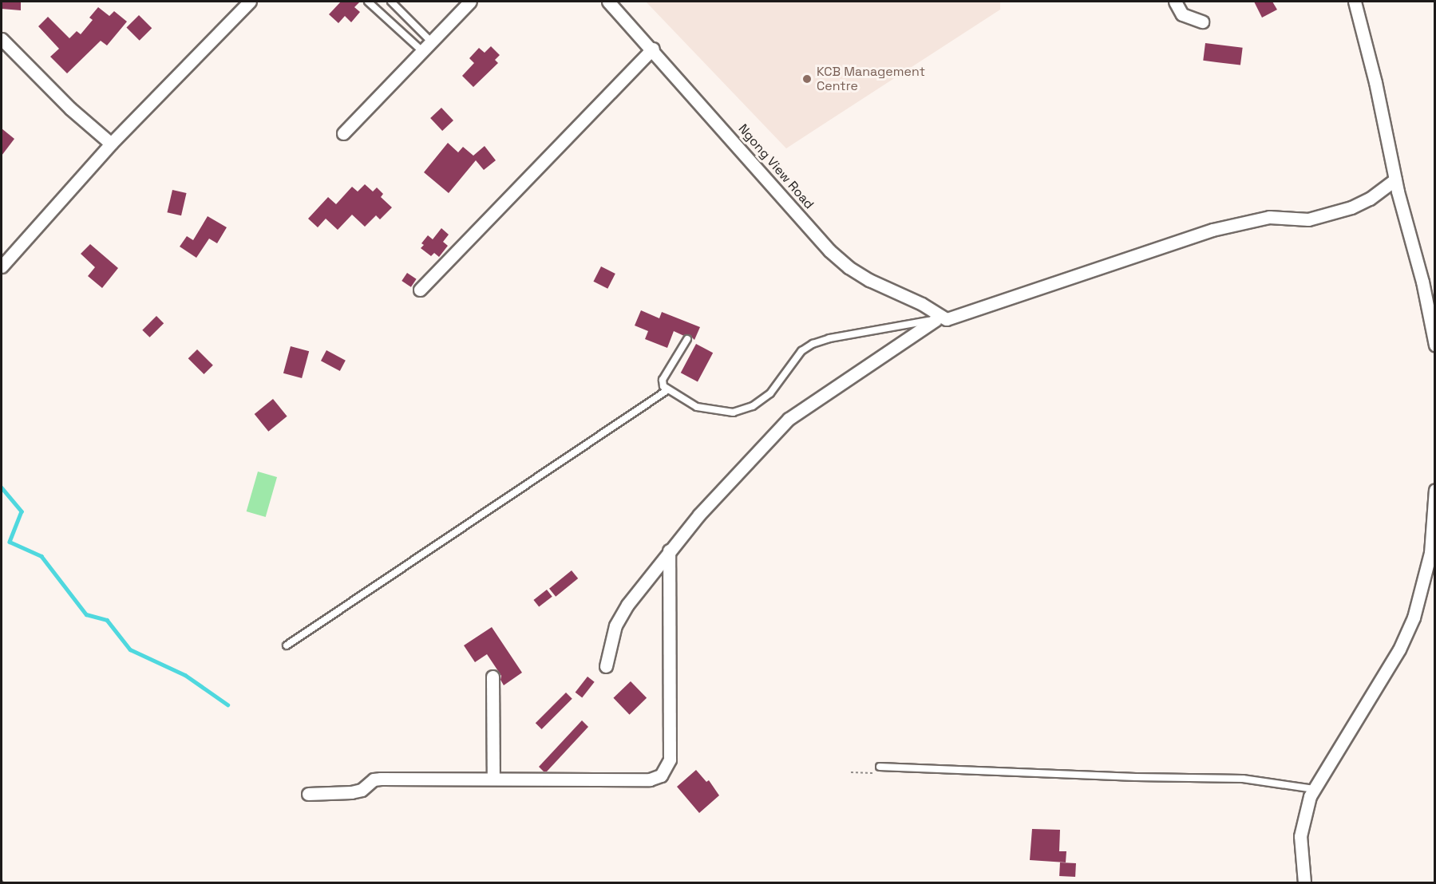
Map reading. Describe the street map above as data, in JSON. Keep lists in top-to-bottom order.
{
  "streets": {
    "street": ["Ngong View Road"]
  },
  "places": ["KCB Management Centre"]
}
